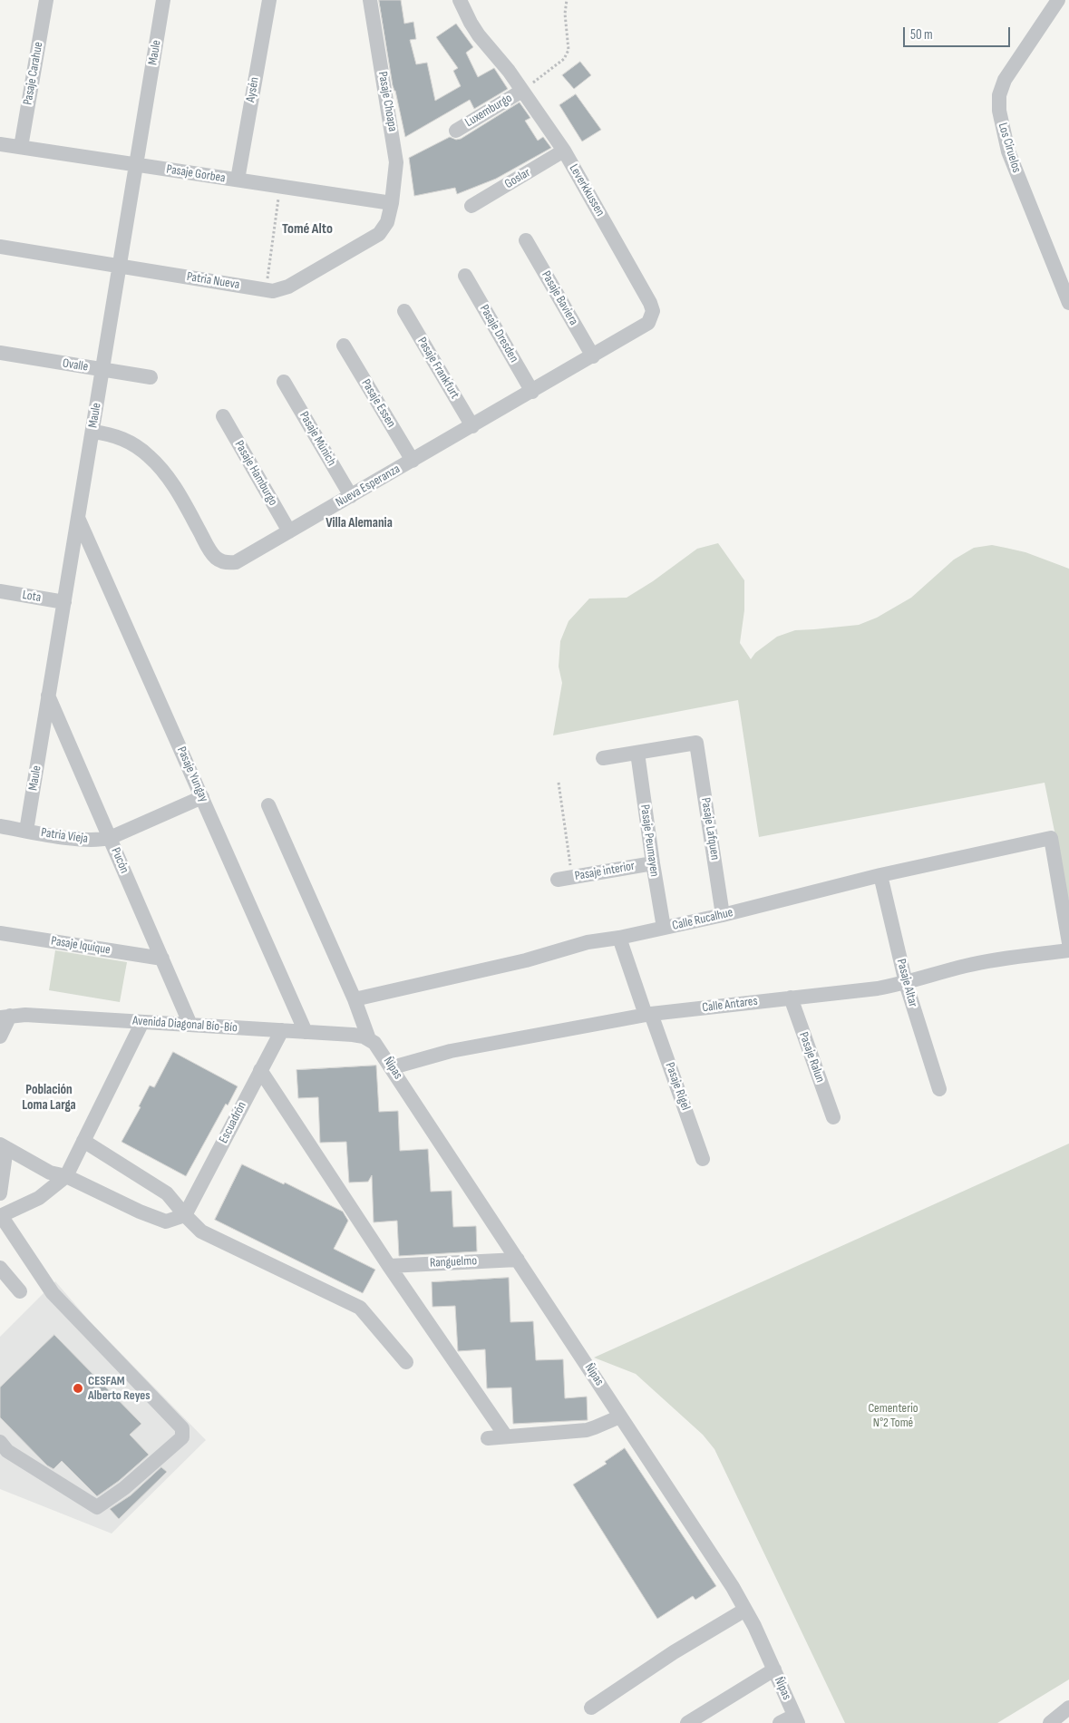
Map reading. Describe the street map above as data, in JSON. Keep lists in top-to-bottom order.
{
  "streets": {
    "street": [
      "Maule",
      "Pasaje Carahue",
      "Aysén",
      "Pasaje Choapa",
      "Luxemburgo",
      "Los Ciruelos",
      "Pasaje Gorbea",
      "Goslar",
      "Leverkkussen",
      "Patria Nueva",
      "Pasaje Baviera",
      "Pasaje Dresden",
      "Ovalle",
      "Pasaje Frankfurt",
      "Pasaje Essen",
      "Pasaje Múnich",
      "Pasaje Hamburgo",
      "Nueva Esperanza",
      "Lota",
      "Pasaje Yungay",
      "Pasaje Lafquen",
      "Patria Vieja",
      "Pasaje Peumayen",
      "Pucón",
      "Pasaje interior",
      "Calle Rucalhue",
      "Pasaje Iquique",
      "Pasaje Altar",
      "Calle Antares",
      "Avenida Diagonal Bío-Bío",
      "Pasaje Ralun",
      "Ñipas",
      "Pasaje Rigel",
      "Escuadrón",
      "Ranguelmo"
    ]
  },
  "crossings": [
    ["Maule", "Pasaje Gorbea"],
    ["Maule", "Patria Nueva"],
    ["Maule", "Ovalle"],
    ["Maule", "Nueva Esperanza"],
    ["Maule", "Lota"],
    ["Maule", "Pasaje Yungay"],
    ["Maule", "Patria Vieja"],
    ["Maule", "Pucón"],
    ["Pasaje Carahue", "Pasaje Gorbea"],
    ["Aysén", "Pasaje Gorbea"],
    ["Pasaje Choapa", "Pasaje Gorbea"],
    ["Pasaje Choapa", "Patria Nueva"],
    ["Luxemburgo", "Leverkkussen"],
    ["Pasaje Gorbea", "Patria Nueva"],
    ["Goslar", "Leverkkussen"],
    ["Leverkkussen", "Nueva Esperanza"],
    ["Pasaje Baviera", "Nueva Esperanza"],
    ["Pasaje Dresden", "Nueva Esperanza"],
    ["Pasaje Frankfurt", "Nueva Esperanza"],
    ["Pasaje Essen", "Nueva Esperanza"],
    ["Pasaje Múnich", "Nueva Esperanza"],
    ["Pasaje Hamburgo", "Nueva Esperanza"],
    ["Pasaje Yungay", "Patria Vieja"],
    ["Pasaje Yungay", "Avenida Diagonal Bío-Bío"],
    ["Pasaje Lafquen", "Pasaje Peumayen"],
    ["Pasaje Lafquen", "Calle Rucalhue"],
    ["Patria Vieja", "Pucón"],
    ["Pasaje Peumayen", "Pasaje interior"],
    ["Pasaje Peumayen", "Calle Rucalhue"],
    ["Pucón", "Pasaje Iquique"],
    ["Pucón", "Avenida Diagonal Bío-Bío"],
    ["Calle Rucalhue", "Pasaje Altar"],
    ["Pasaje Altar", "Calle Antares"],
    ["Calle Antares", "Pasaje Ralun"],
    ["Calle Antares", "Ñipas"],
    ["Calle Antares", "Pasaje Rigel"],
    ["Avenida Diagonal Bío-Bío", "Ñipas"],
    ["Avenida Diagonal Bío-Bío", "Escuadrón"],
    ["Ñipas", "Ranguelmo"]
  ],
  "districts": ["Tomé Alto", "Villa Alemania", "Población Loma Larga"],
  "parks": ["Cementerio N°2 Tomé"],
  "places": ["CESFAM Alberto Reyes"],
  "scale_bar": "50 m"
}
